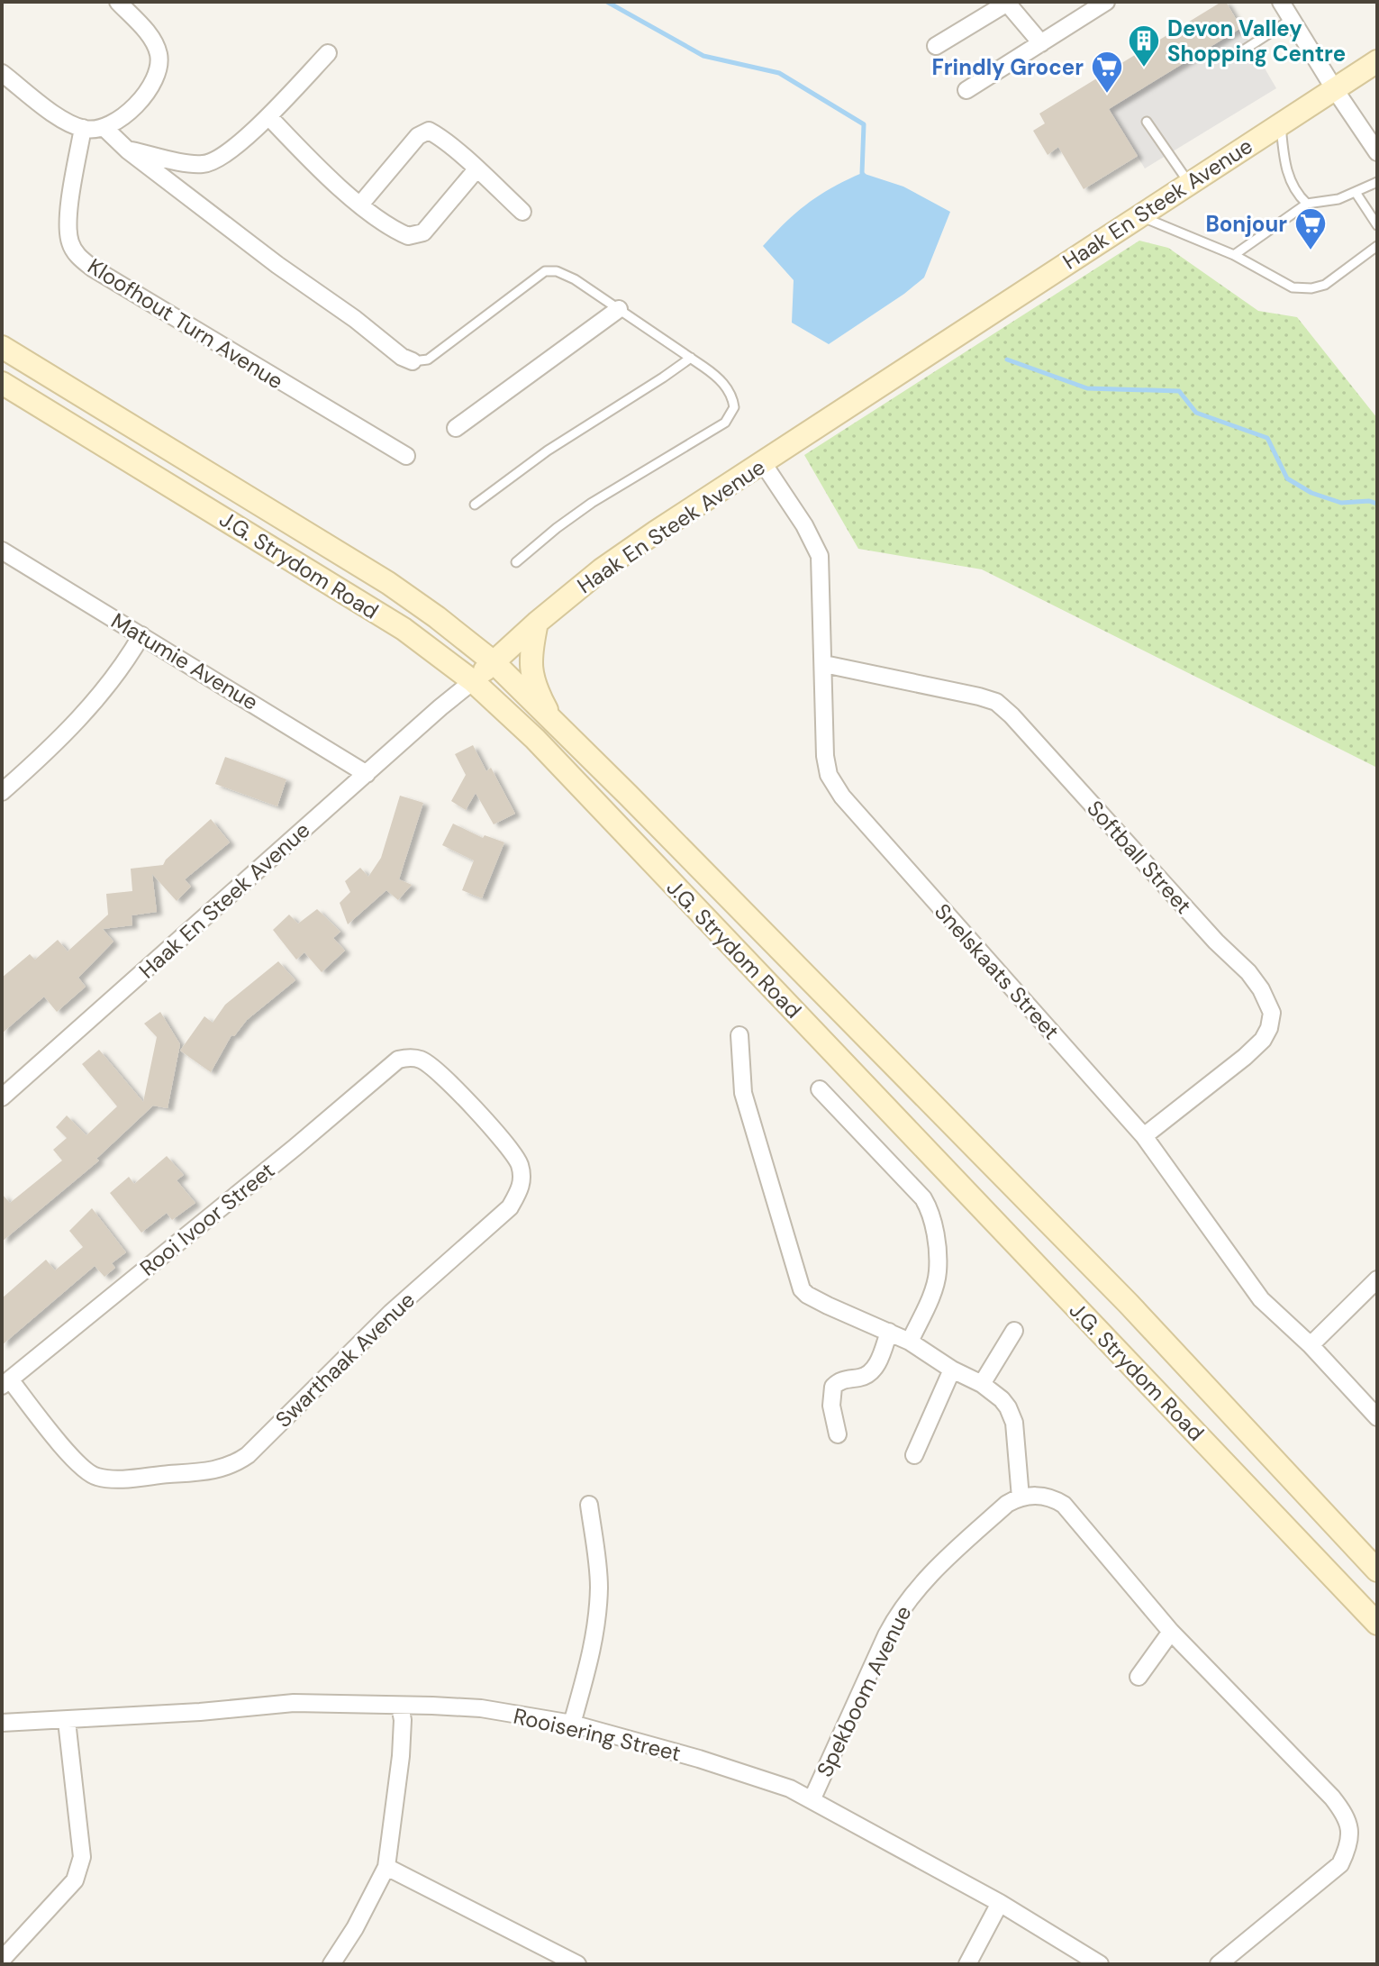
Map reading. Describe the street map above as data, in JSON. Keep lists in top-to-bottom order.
{
  "streets": {
    "street": [
      "Haak En Steek Avenue",
      "Kloofhout Turn Avenue",
      "J.G. Strydom Road",
      "Matumie Avenue",
      "Softball Street",
      "Snelskaats Street",
      "Rooi Ivoor Street",
      "Swarthaak Avenue",
      "Spekboom Avenue",
      "Rooisering Street"
    ]
  },
  "crossings": [
    ["Haak En Steek Avenue", "J.G. Strydom Road"],
    ["Haak En Steek Avenue", "Matumie Avenue"],
    ["Haak En Steek Avenue", "Snelskaats Street"],
    ["Softball Street", "Snelskaats Street"],
    ["Rooi Ivoor Street", "Swarthaak Avenue"],
    ["Spekboom Avenue", "Rooisering Street"]
  ],
  "places": {
    "building": ["Devon Valley Shopping Centre"],
    "supermarket": ["Frindly Grocer", "Bonjour"]
  }
}
